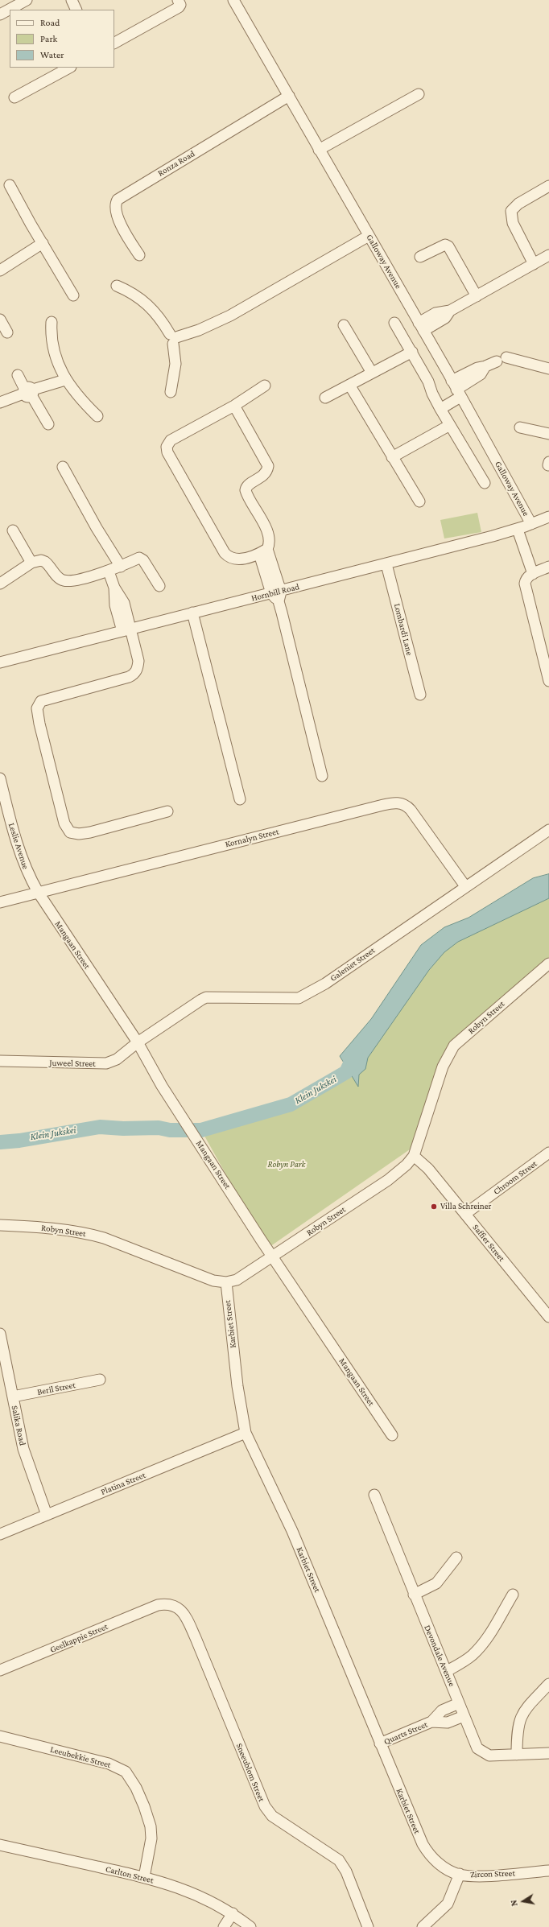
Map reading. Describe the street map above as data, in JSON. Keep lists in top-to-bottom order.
{
  "streets": {
    "street": [
      "Ronza Road",
      "Galloway Avenue",
      "Hornbill Road",
      "Lombardi Lane",
      "Kornalyn Street",
      "Leslie Avenue",
      "Mangaan Street",
      "Galeniet Street",
      "Robyn Street",
      "Juweel Street",
      "Chroom Street",
      "Saffier Street",
      "Karbiet Street",
      "Beril Street",
      "Salika Road",
      "Platina Street",
      "Geelkappie Street",
      "Devondale Avenue",
      "Quarts Street",
      "Leeubekkie Street",
      "Sneeublom Street",
      "Zircon Street",
      "Carlton Street"
    ]
  },
  "crossings": [
    ["Ronza Road", "Galloway Avenue"],
    ["Galloway Avenue", "Hornbill Road"],
    ["Hornbill Road", "Lombardi Lane"],
    ["Kornalyn Street", "Leslie Avenue"],
    ["Kornalyn Street", "Mangaan Street"],
    ["Kornalyn Street", "Galeniet Street"],
    ["Leslie Avenue", "Mangaan Street"],
    ["Mangaan Street", "Galeniet Street"],
    ["Mangaan Street", "Robyn Street"],
    ["Mangaan Street", "Juweel Street"],
    ["Galeniet Street", "Juweel Street"],
    ["Robyn Street", "Saffier Street"],
    ["Robyn Street", "Karbiet Street"],
    ["Chroom Street", "Saffier Street"],
    ["Karbiet Street", "Platina Street"],
    ["Karbiet Street", "Quarts Street"],
    ["Karbiet Street", "Zircon Street"],
    ["Beril Street", "Salika Road"],
    ["Salika Road", "Platina Street"],
    ["Geelkappie Street", "Sneeublom Street"],
    ["Devondale Avenue", "Quarts Street"],
    ["Leeubekkie Street", "Carlton Street"]
  ],
  "water": ["Klein Jukskei"],
  "parks": ["Robyn Park"],
  "places": ["Villa Schreiner"],
  "legend": ["Road", "Park", "Water"],
  "north": "left"
}
